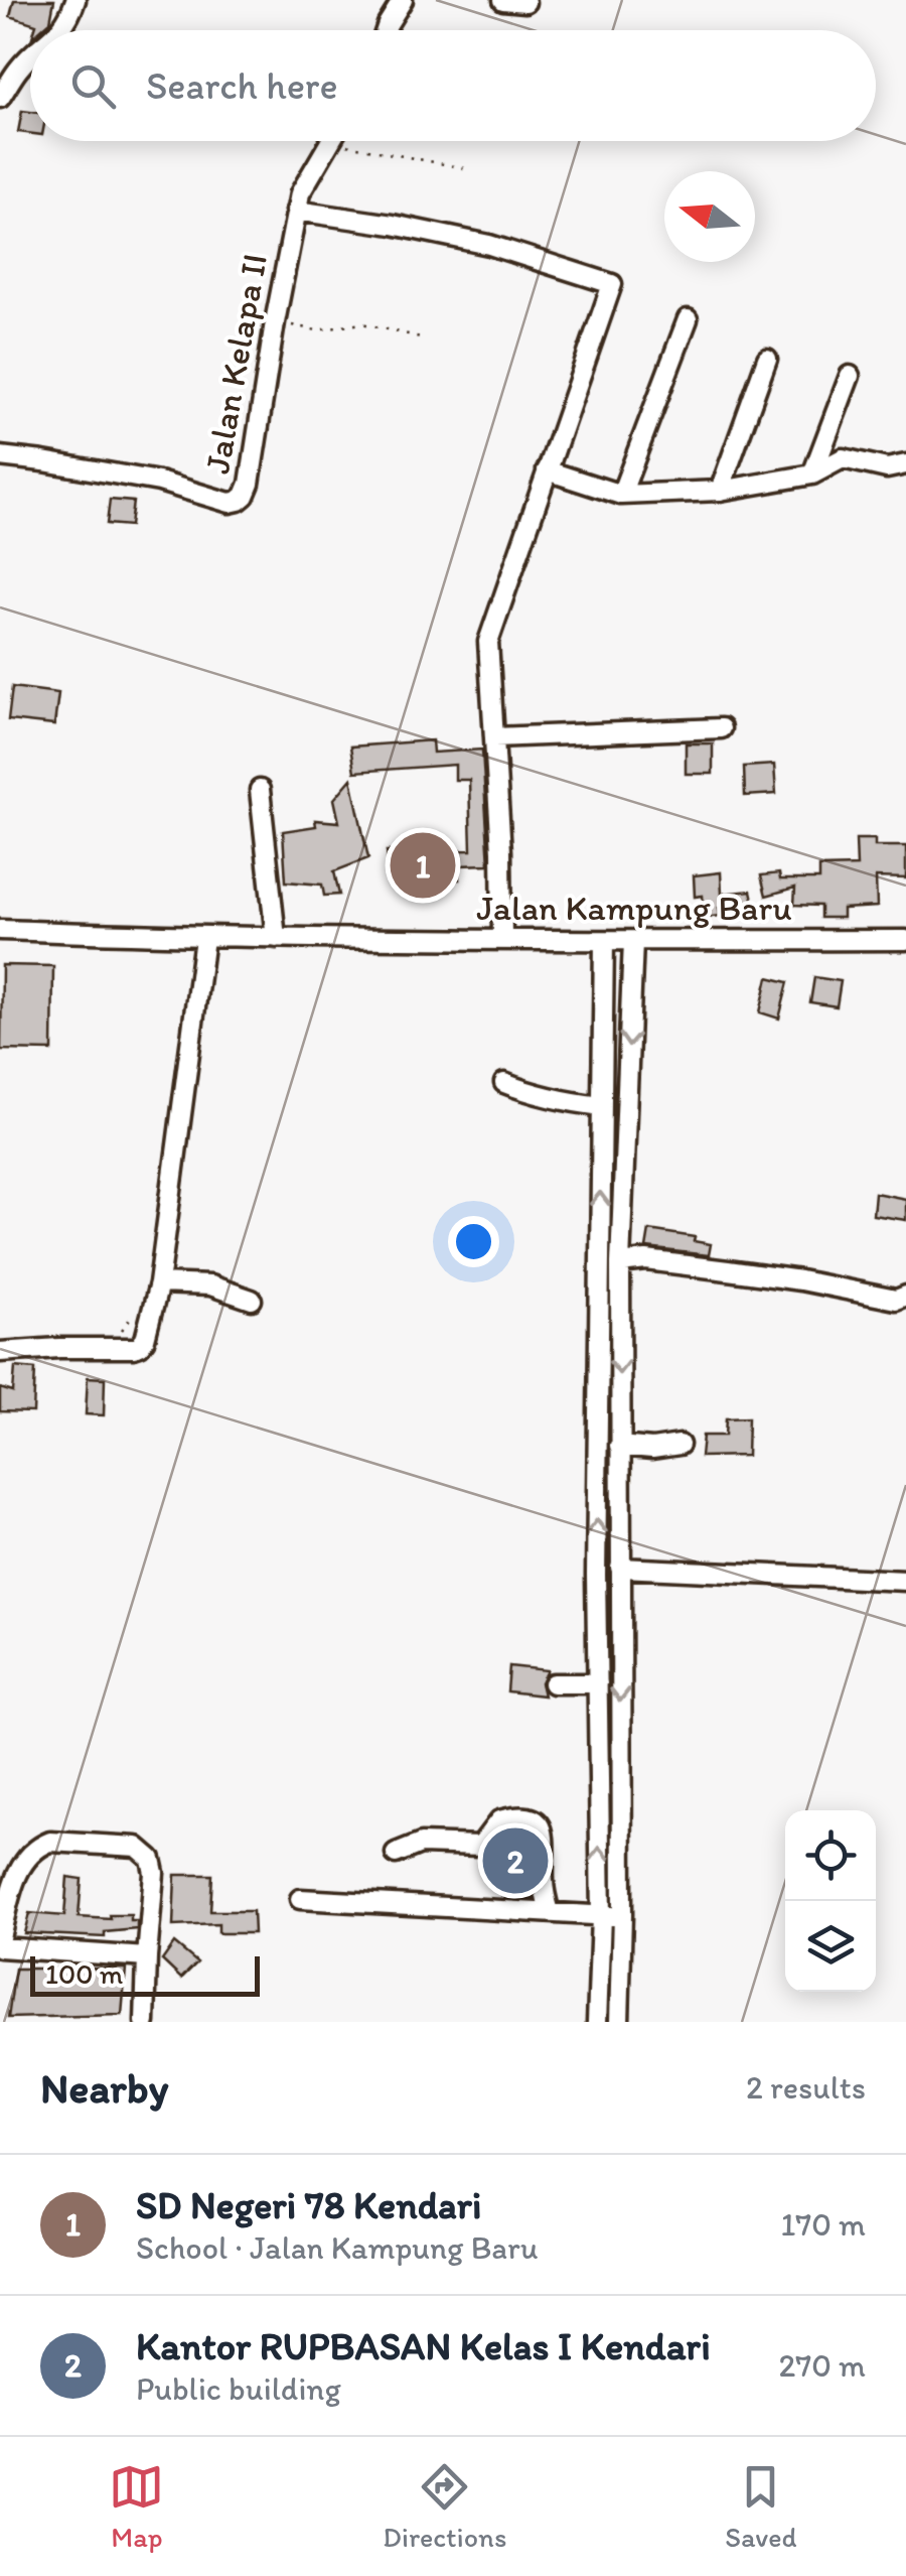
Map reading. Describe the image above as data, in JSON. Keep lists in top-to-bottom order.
{
  "streets": {
    "street": ["Jalan Kelapa II", "Jalan Kampung Baru"]
  },
  "scale_bar": "100 m",
  "north": "left",
  "page": {
    "search": "Search here",
    "pins": ["1", "2"],
    "scale": "100 m",
    "heading": ["Nearby", "2 results"],
    "list": [
      {
        "mark": "1",
        "name": "SD Negeri 78 Kendari",
        "note": "School · Jalan Kampung Baru",
        "value": "170 m"
      },
      {
        "mark": "2",
        "name": "Kantor RUPBASAN Kelas I Kendari",
        "note": "Public building",
        "value": "270 m"
      }
    ],
    "nav": ["Map", "Directions", "Saved"]
  }
}
